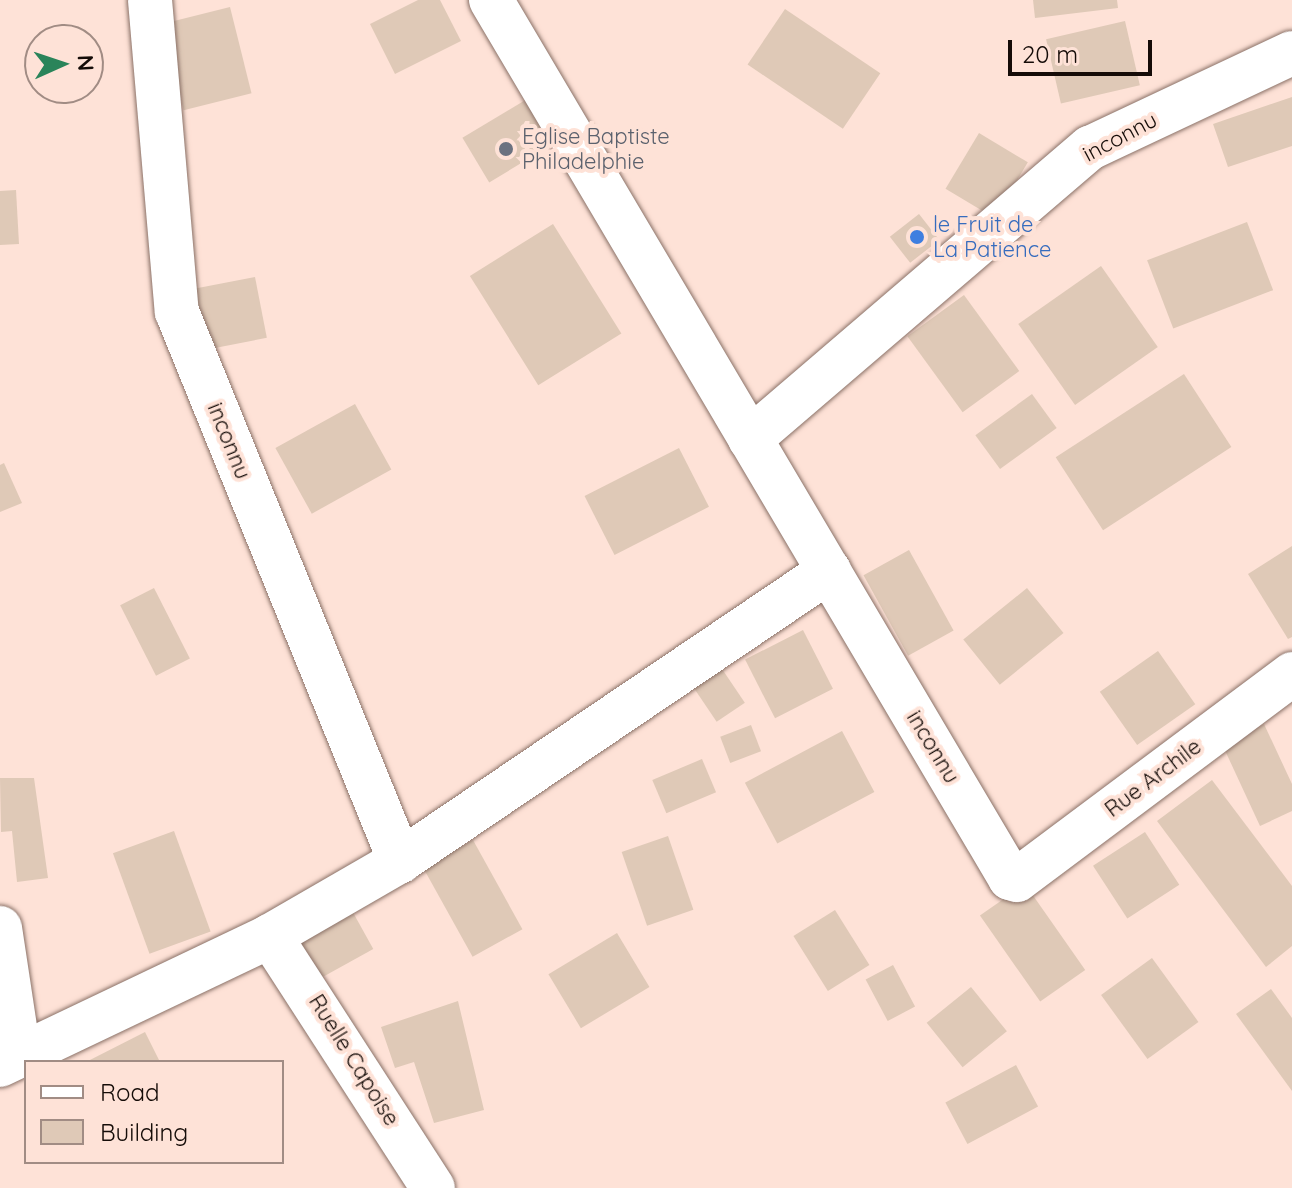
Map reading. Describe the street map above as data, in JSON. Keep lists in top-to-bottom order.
{
  "streets": {
    "street": ["inconnu", "Rue Archile", "Ruelle Capoise"]
  },
  "crossings": [
    ["inconnu", "Rue Archile"]
  ],
  "places": ["Eglise Baptiste Philadelphie", "le Fruit de La Patience"],
  "legend": ["Road", "Building"],
  "scale_bar": "20 m",
  "north": "right"
}
